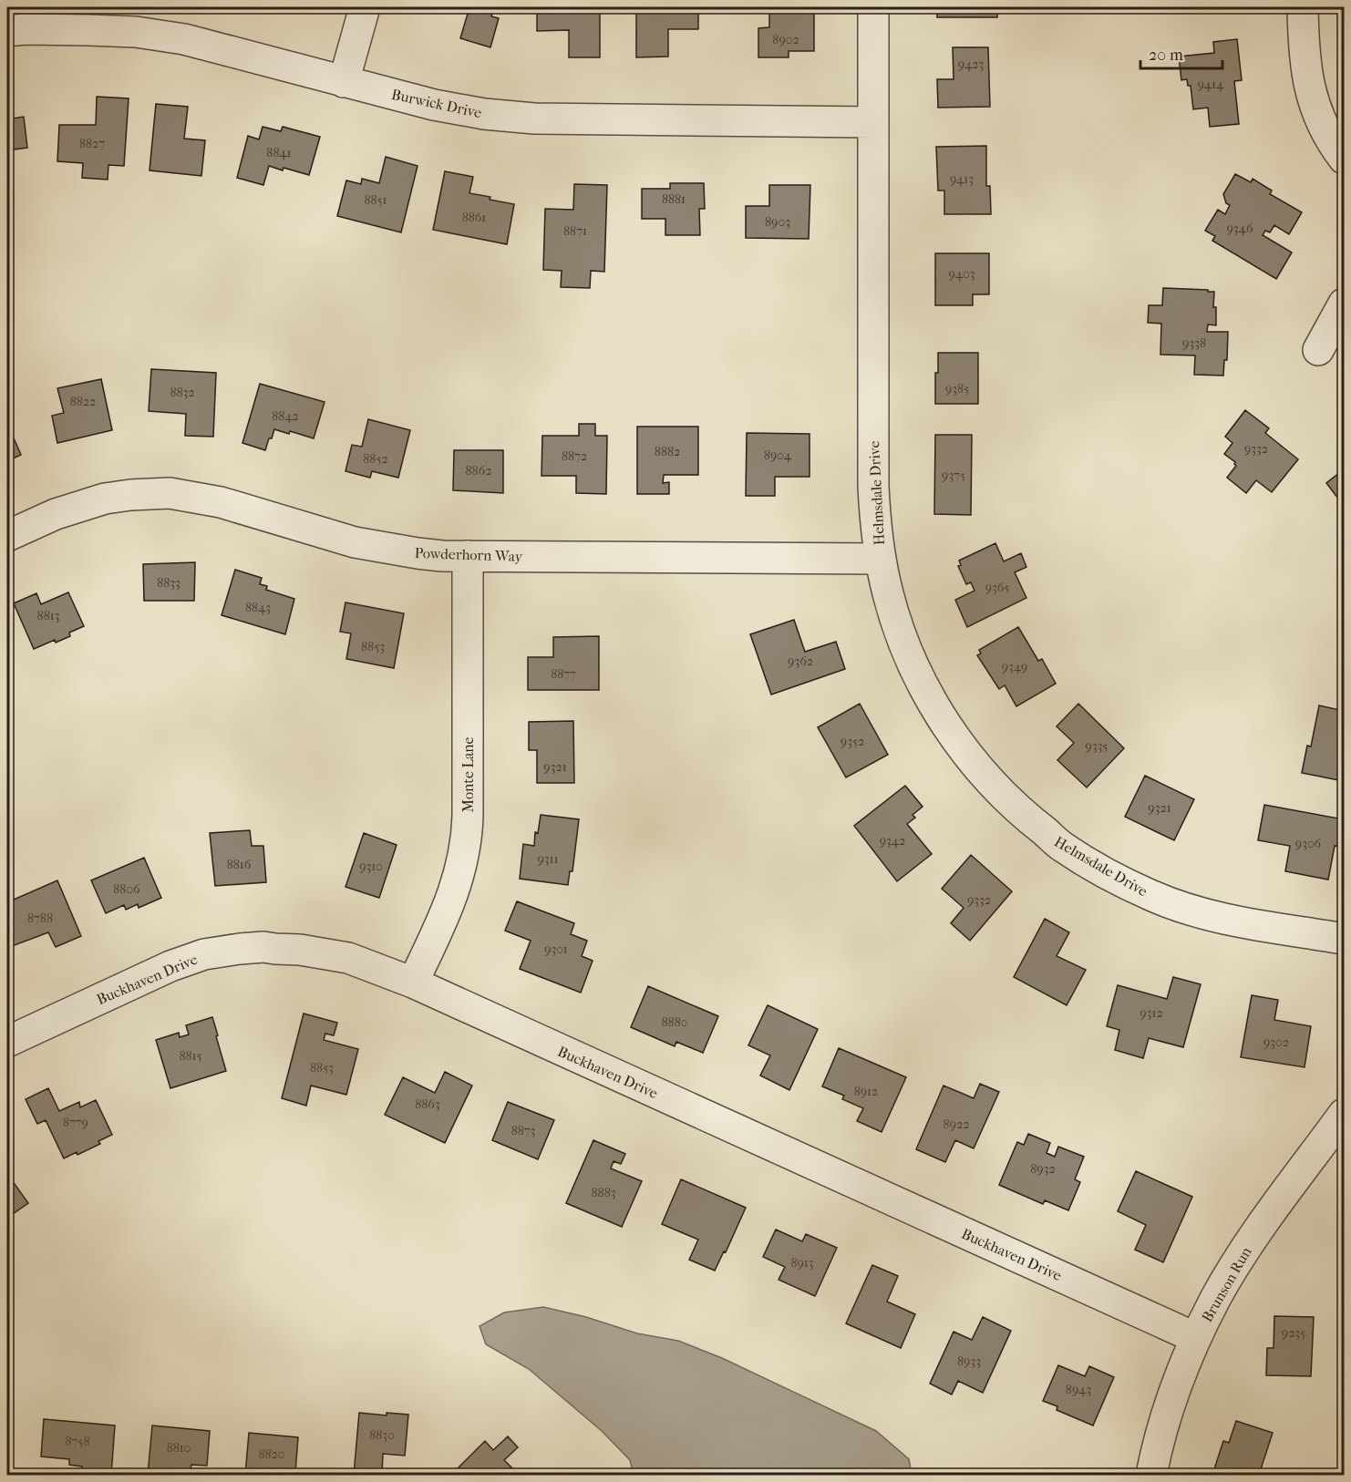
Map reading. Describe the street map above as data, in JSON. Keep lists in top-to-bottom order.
{
  "streets": {
    "street": [
      "Burwick Drive",
      "Helmsdale Drive",
      "Powderhorn Way",
      "Monte Lane",
      "Buckhaven Drive",
      "Brunson Run"
    ]
  },
  "crossings": [
    ["Burwick Drive", "Helmsdale Drive"],
    ["Helmsdale Drive", "Powderhorn Way"],
    ["Powderhorn Way", "Monte Lane"],
    ["Monte Lane", "Buckhaven Drive"],
    ["Buckhaven Drive", "Brunson Run"]
  ],
  "house_numbers": [
    "8902",
    "9423",
    "9414",
    "8827",
    "8841",
    "9413",
    "8881",
    "8851",
    "8861",
    "8903",
    "9346",
    "8871",
    "9403",
    "9338",
    "9385",
    "8832",
    "8822",
    "8842",
    "9332",
    "8882",
    "8904",
    "8872",
    "8852",
    "8862",
    "9375",
    "8833",
    "9365",
    "8843",
    "8813",
    "8853",
    "9362",
    "9349",
    "8877",
    "9352",
    "9335",
    "9321",
    "9321",
    "9342",
    "9306",
    "9311",
    "8816",
    "9310",
    "8806",
    "9332",
    "8788",
    "9301",
    "9312",
    "8880",
    "9302",
    "8815",
    "8853",
    "8912",
    "8863",
    "8779",
    "8922",
    "8873",
    "8932",
    "8883",
    "8913",
    "9235",
    "8933",
    "8943",
    "8830",
    "8758",
    "8810",
    "8820"
  ],
  "scale_bar": "20 m"
}
